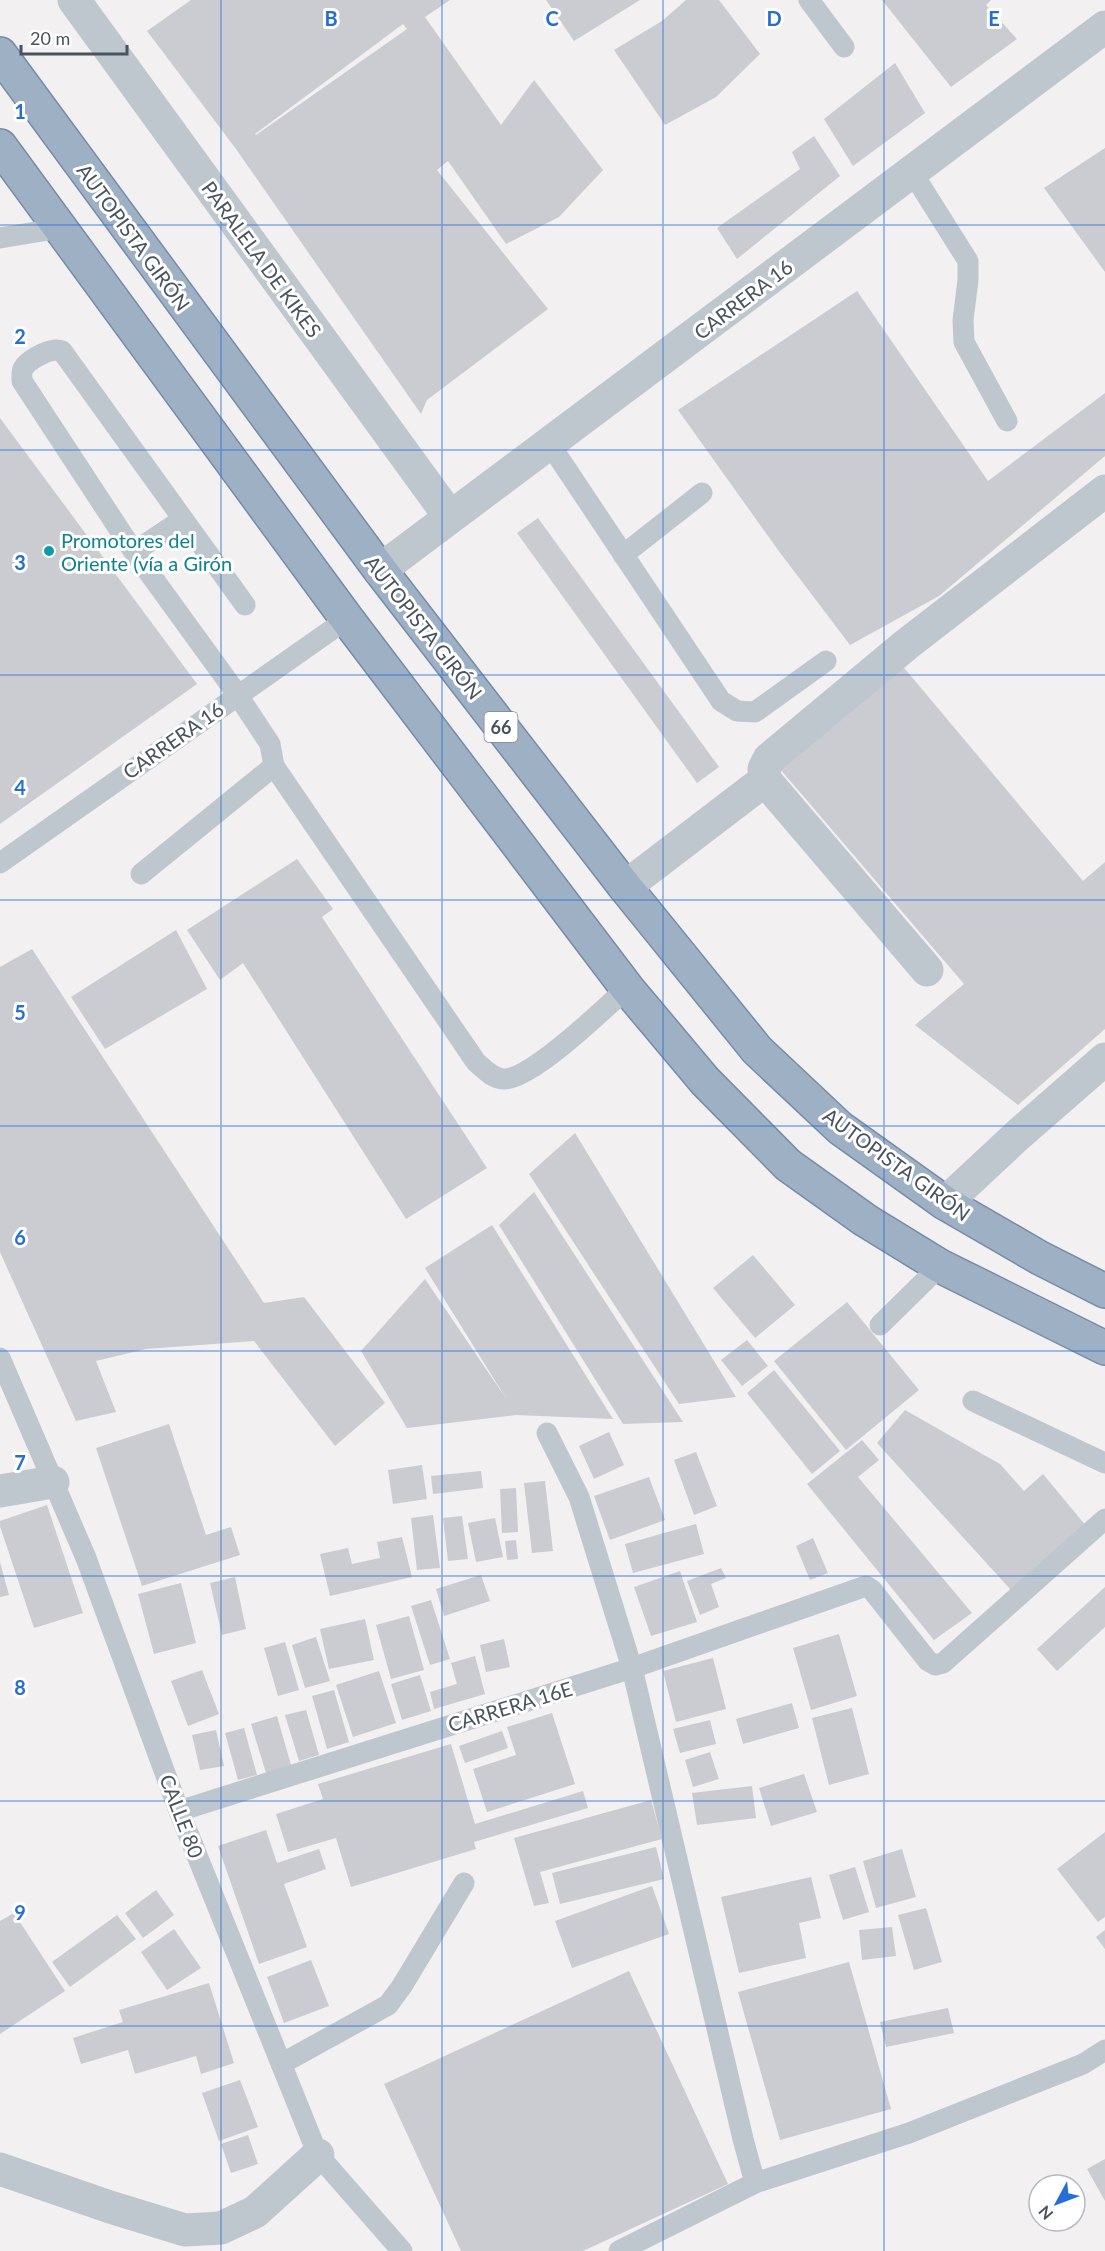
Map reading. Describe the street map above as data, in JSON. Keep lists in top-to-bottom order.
{
  "streets": {
    "highway": ["AUTOPISTA GIRÓN", "66"],
    "street": ["PARALELA DE KIKES", "CARRERA 16"],
    "lane": ["CARRERA 16E", "CALLE 80"]
  },
  "crossings": [
    ["AUTOPISTA GIRÓN", "CARRERA 16"],
    ["PARALELA DE KIKES", "CARRERA 16"],
    ["CARRERA 16E", "CALLE 80"]
  ],
  "places": ["Promotores del Oriente (vía a Girón"],
  "scale_bar": "20 m",
  "north": "bottom left",
  "grid": {
    "columns": [
      "B",
      "C",
      "D",
      "E"
    ],
    "rows": [
      "1",
      "2",
      "3",
      "4",
      "5",
      "6",
      "7",
      "8",
      "9"
    ]
  }
}
